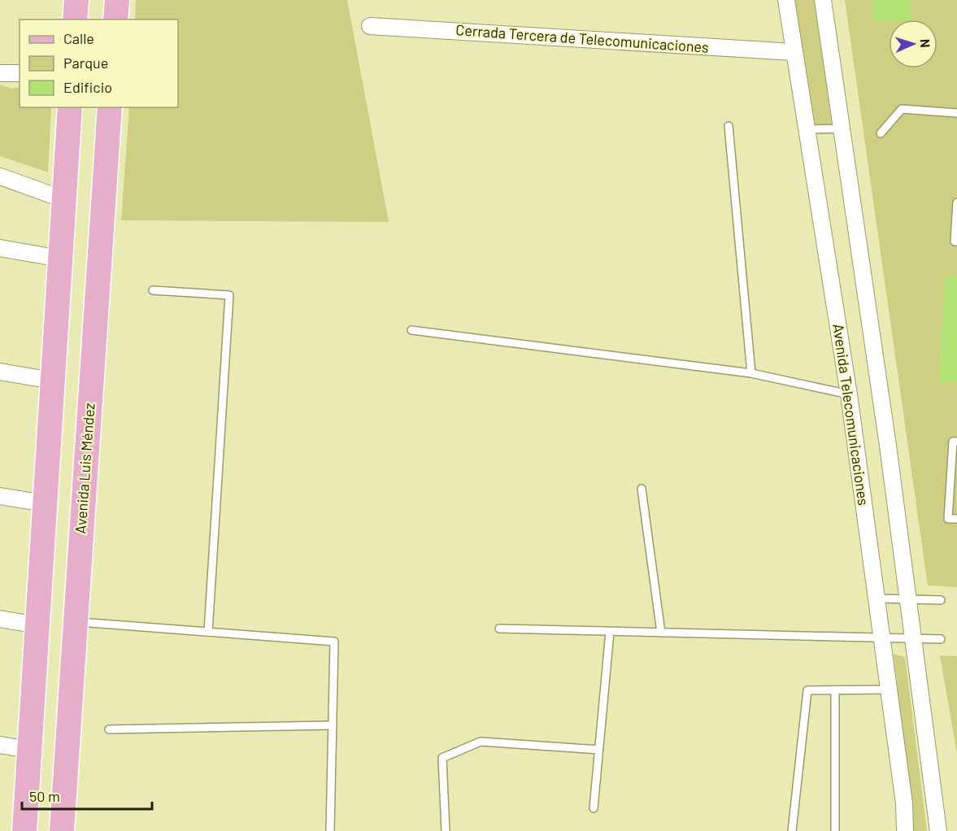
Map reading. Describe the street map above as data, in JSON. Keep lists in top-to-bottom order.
{
  "streets": {
    "main road": ["Avenida Luis Méndez"],
    "street": ["Cerrada Tercera de Telecomunicaciones", "Avenida Telecomunicaciones"]
  },
  "crossings": [
    ["Cerrada Tercera de Telecomunicaciones", "Avenida Telecomunicaciones"]
  ],
  "legend": ["Calle", "Parque", "Edificio"],
  "scale_bar": "50 m",
  "north": "right"
}
